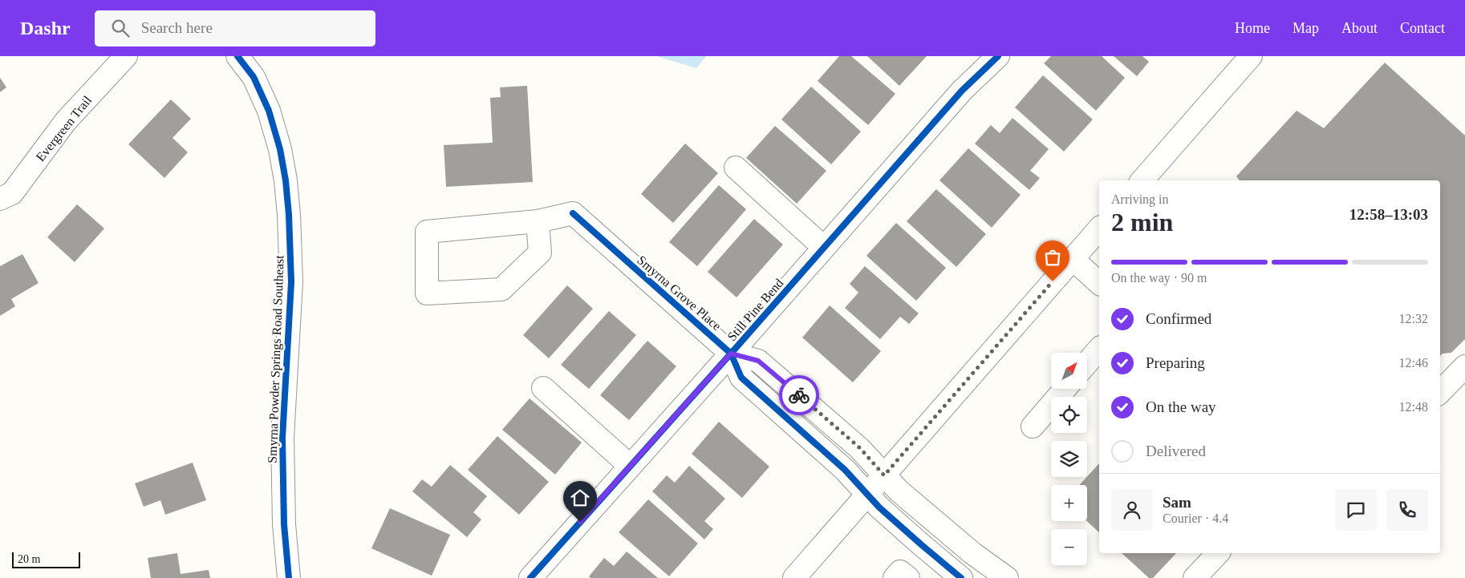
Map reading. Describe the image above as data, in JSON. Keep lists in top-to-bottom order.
{
  "streets": {
    "street": [
      "Evergreen Trail",
      "Smyrna Grove Place",
      "Still Pine Bend",
      "Smyrna Powder Springs Road Southeast"
    ]
  },
  "crossings": [
    ["Smyrna Grove Place", "Still Pine Bend"]
  ],
  "scale_bar": "20 m",
  "north": "top right",
  "page": {
    "header": "Dashr",
    "search": "Search here",
    "nav": [
      "Home",
      "Map",
      "About",
      "Contact"
    ],
    "heading": ["2 min", "Arriving in", "12:58–13:03"],
    "panel": ["Sam", "Courier · 4.4"],
    "bar": "On the way · 90 m",
    "list": [
      ["Confirmed", "12:32"],
      ["Preparing", "12:46"],
      ["On the way", "12:48"],
      "Delivered"
    ],
    "map_buttons": ["+", "−"],
    "scale": "20 m"
  }
}
